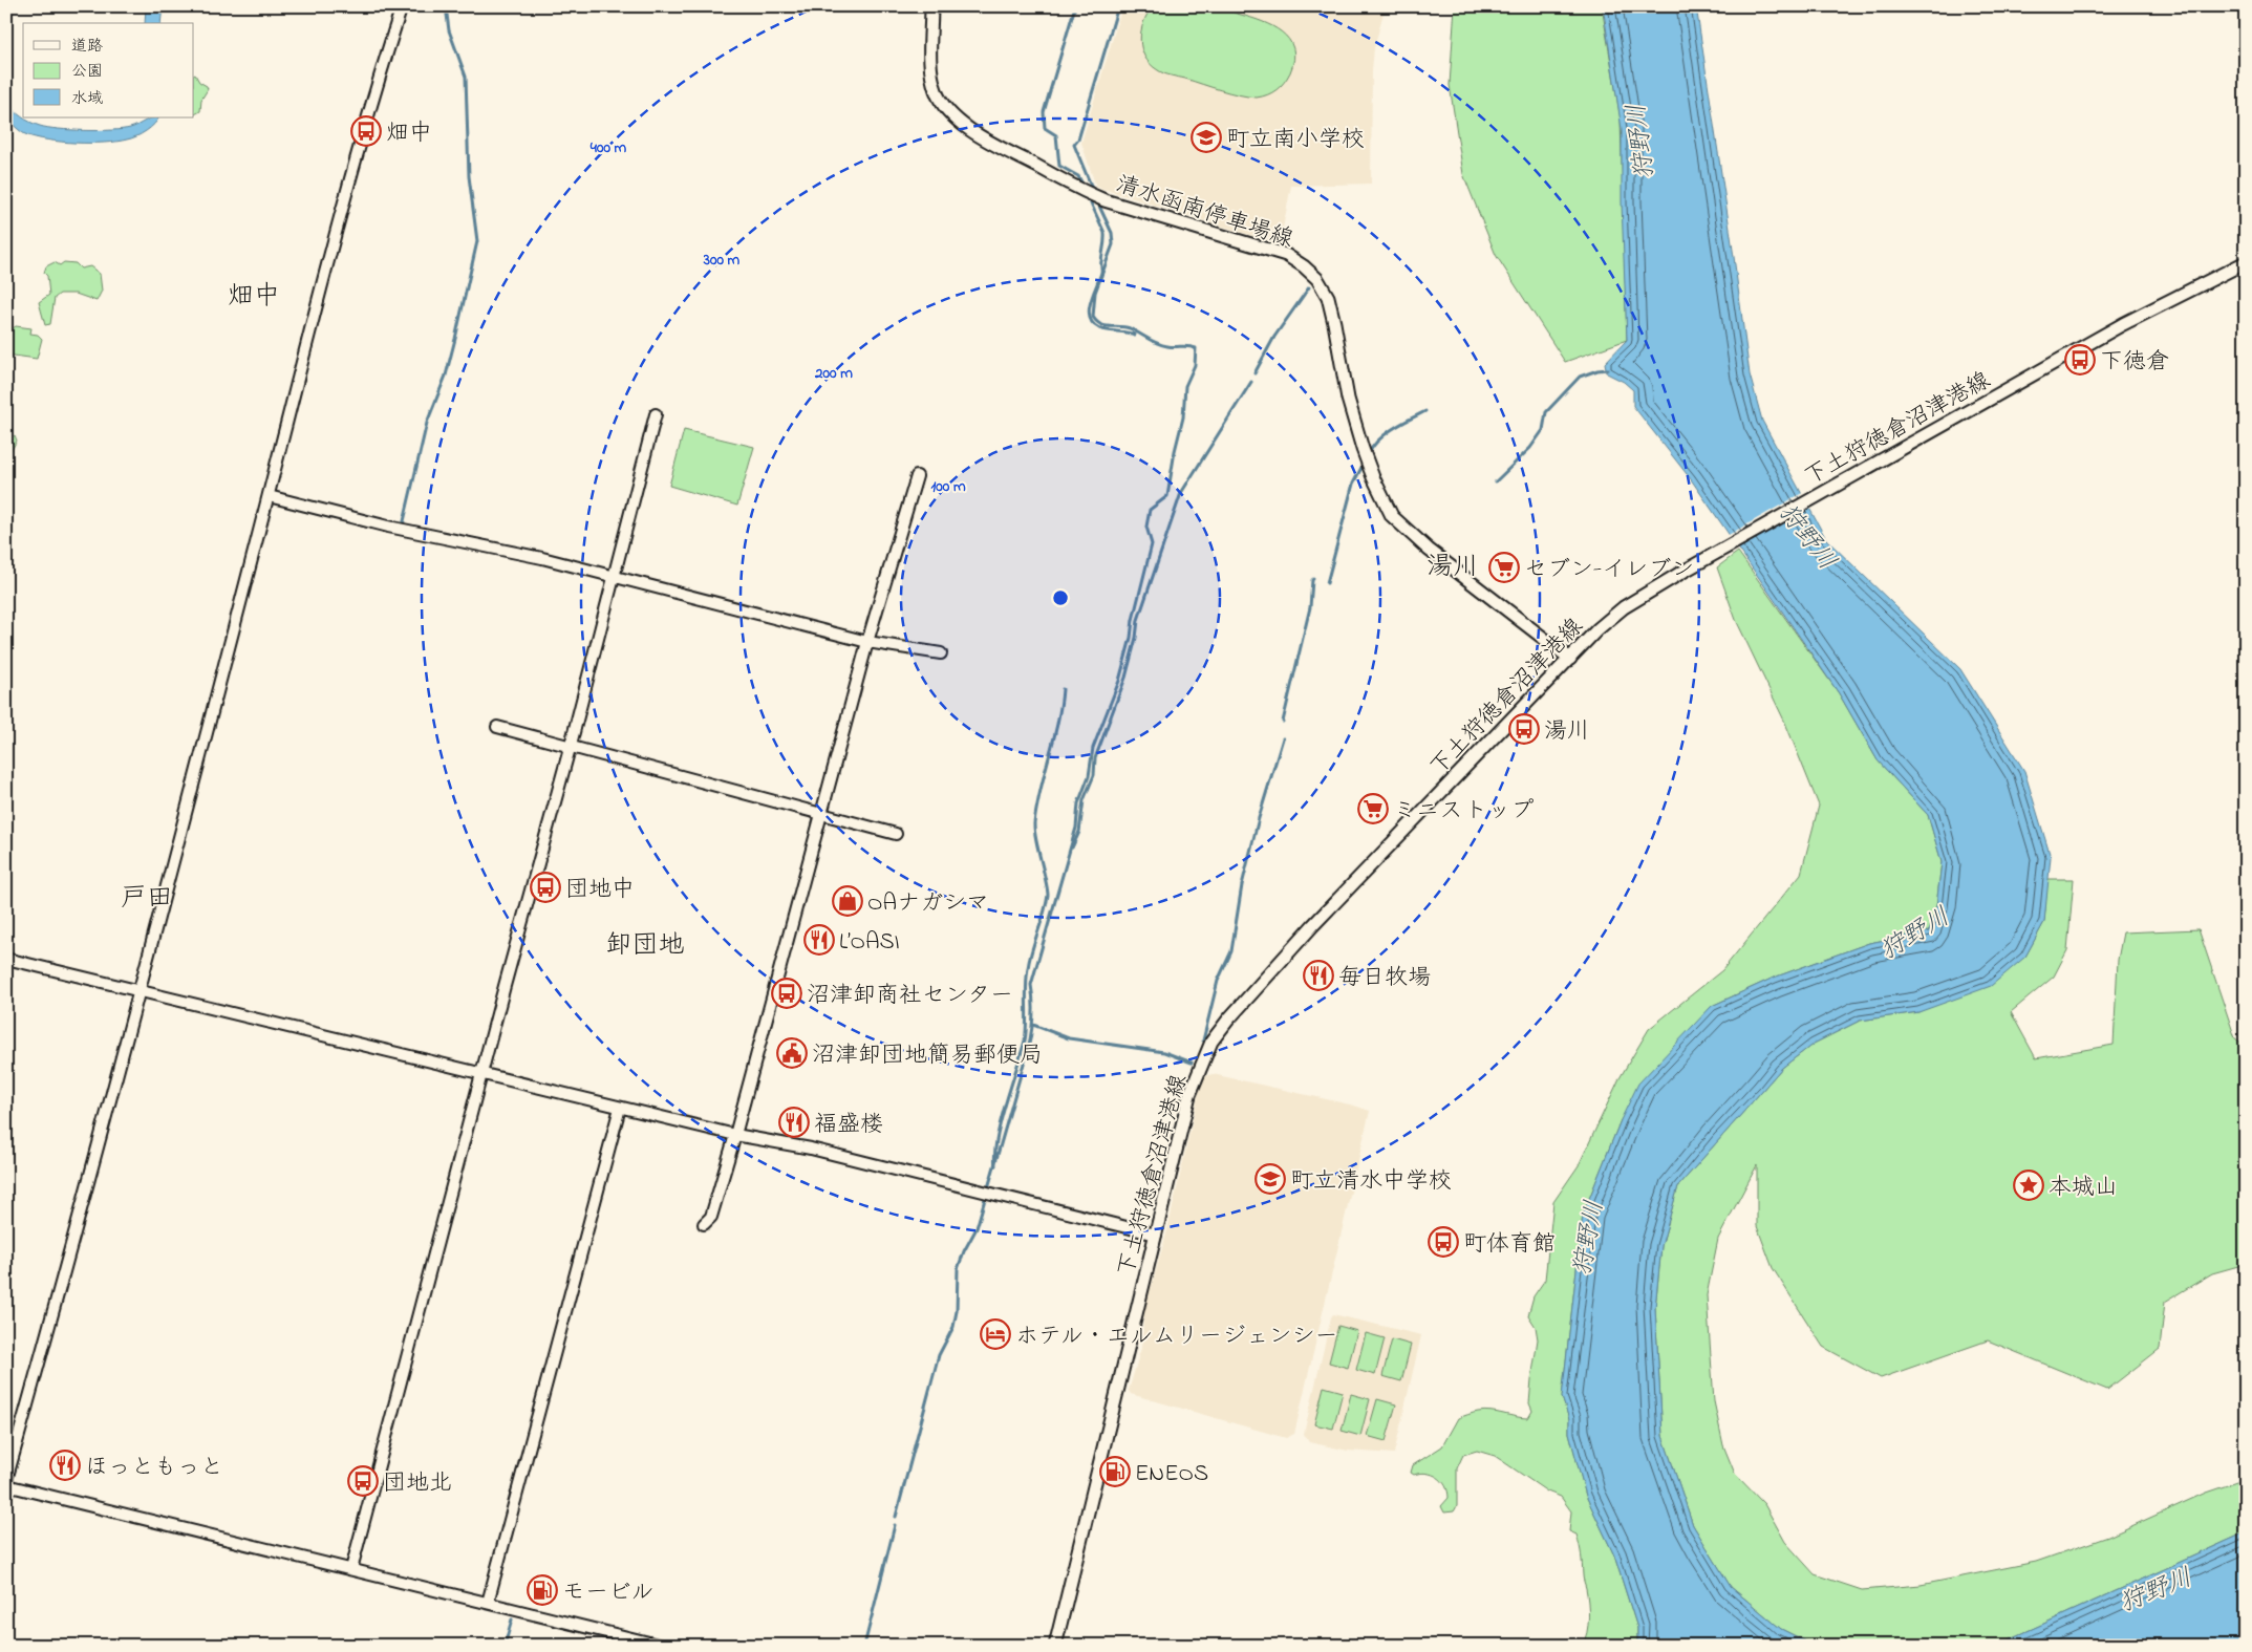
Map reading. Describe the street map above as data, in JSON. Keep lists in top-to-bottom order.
{
  "streets": {
    "main road": ["清水函南停車場線", "下土狩徳倉沼津港線"]
  },
  "crossings": [
    ["清水函南停車場線", "下土狩徳倉沼津港線"]
  ],
  "districts": [
    "畑中",
    "湯川",
    "戸田",
    "卸団地"
  ],
  "water": ["狩野川"],
  "places": {
    "bus stop": [
      "畑中",
      "下徳倉",
      "湯川",
      "団地中",
      "沼津卸商社センター",
      "町体育館",
      "団地北"
    ],
    "school or university": ["町立南小学校", "町立清水中学校"],
    "supermarket": ["セブン-イレブン", "ミニストップ"],
    "shop": ["OAナガシマ"],
    "restaurant": [
      "L’OASI",
      "毎日牧場",
      "福盛楼",
      "ほっともっと"
    ],
    "public building": ["沼津卸団地簡易郵便局"],
    "place": ["本城山"],
    "hotel": ["ホテル・エルムリージェンシー"],
    "fuel station": ["ENEOS", "モービル"]
  },
  "legend": ["道路", "公園", "水域"],
  "rings": [
    "400 m",
    "300 m",
    "200 m",
    "100 m"
  ]
}
